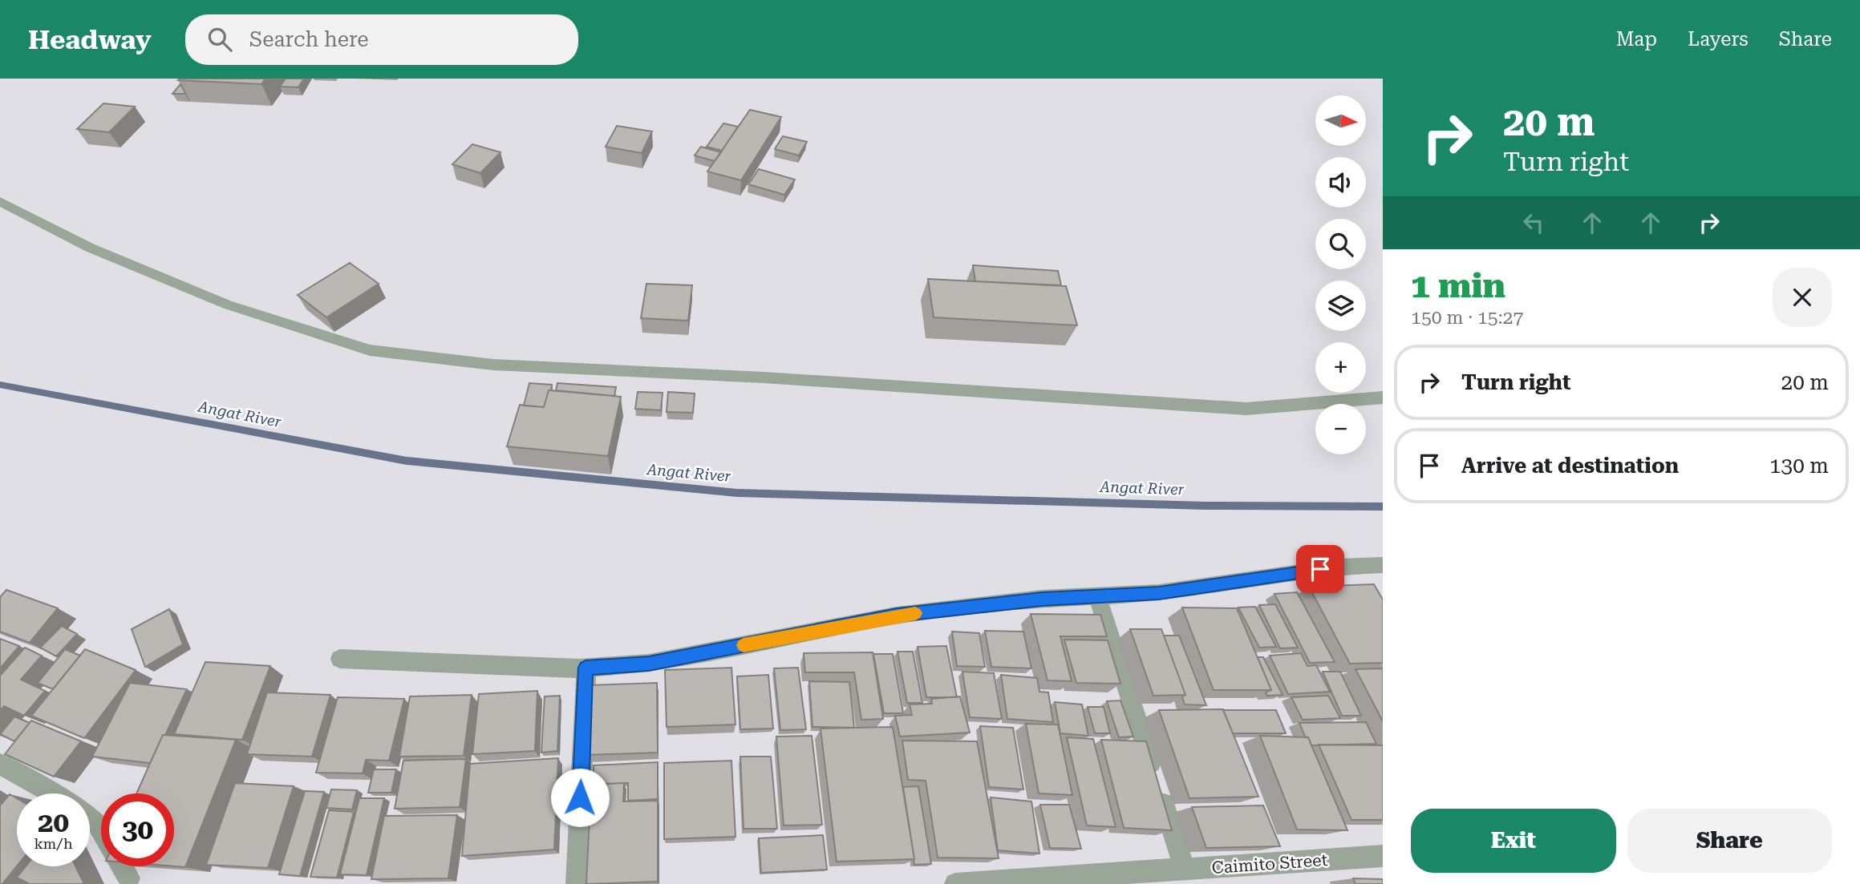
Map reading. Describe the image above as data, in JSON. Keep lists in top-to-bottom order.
{
  "streets": {
    "street": ["Caimito Street"]
  },
  "water": ["Angat River"],
  "north": "right",
  "page": {
    "header": "Headway",
    "search": "Search here",
    "nav": ["Map", "Layers", "Share"],
    "turn": ["20 m", "Turn right"],
    "map_buttons": ["+", "−"],
    "heading": ["1 min", "150 m · 15:27"],
    "list": [
      {
        "name": "Turn right",
        "value": "20 m"
      },
      {
        "name": "Arrive at destination",
        "value": "130 m"
      }
    ],
    "speed": "20 km/h",
    "limit": "30",
    "buttons": ["Exit", "Share"]
  }
}
